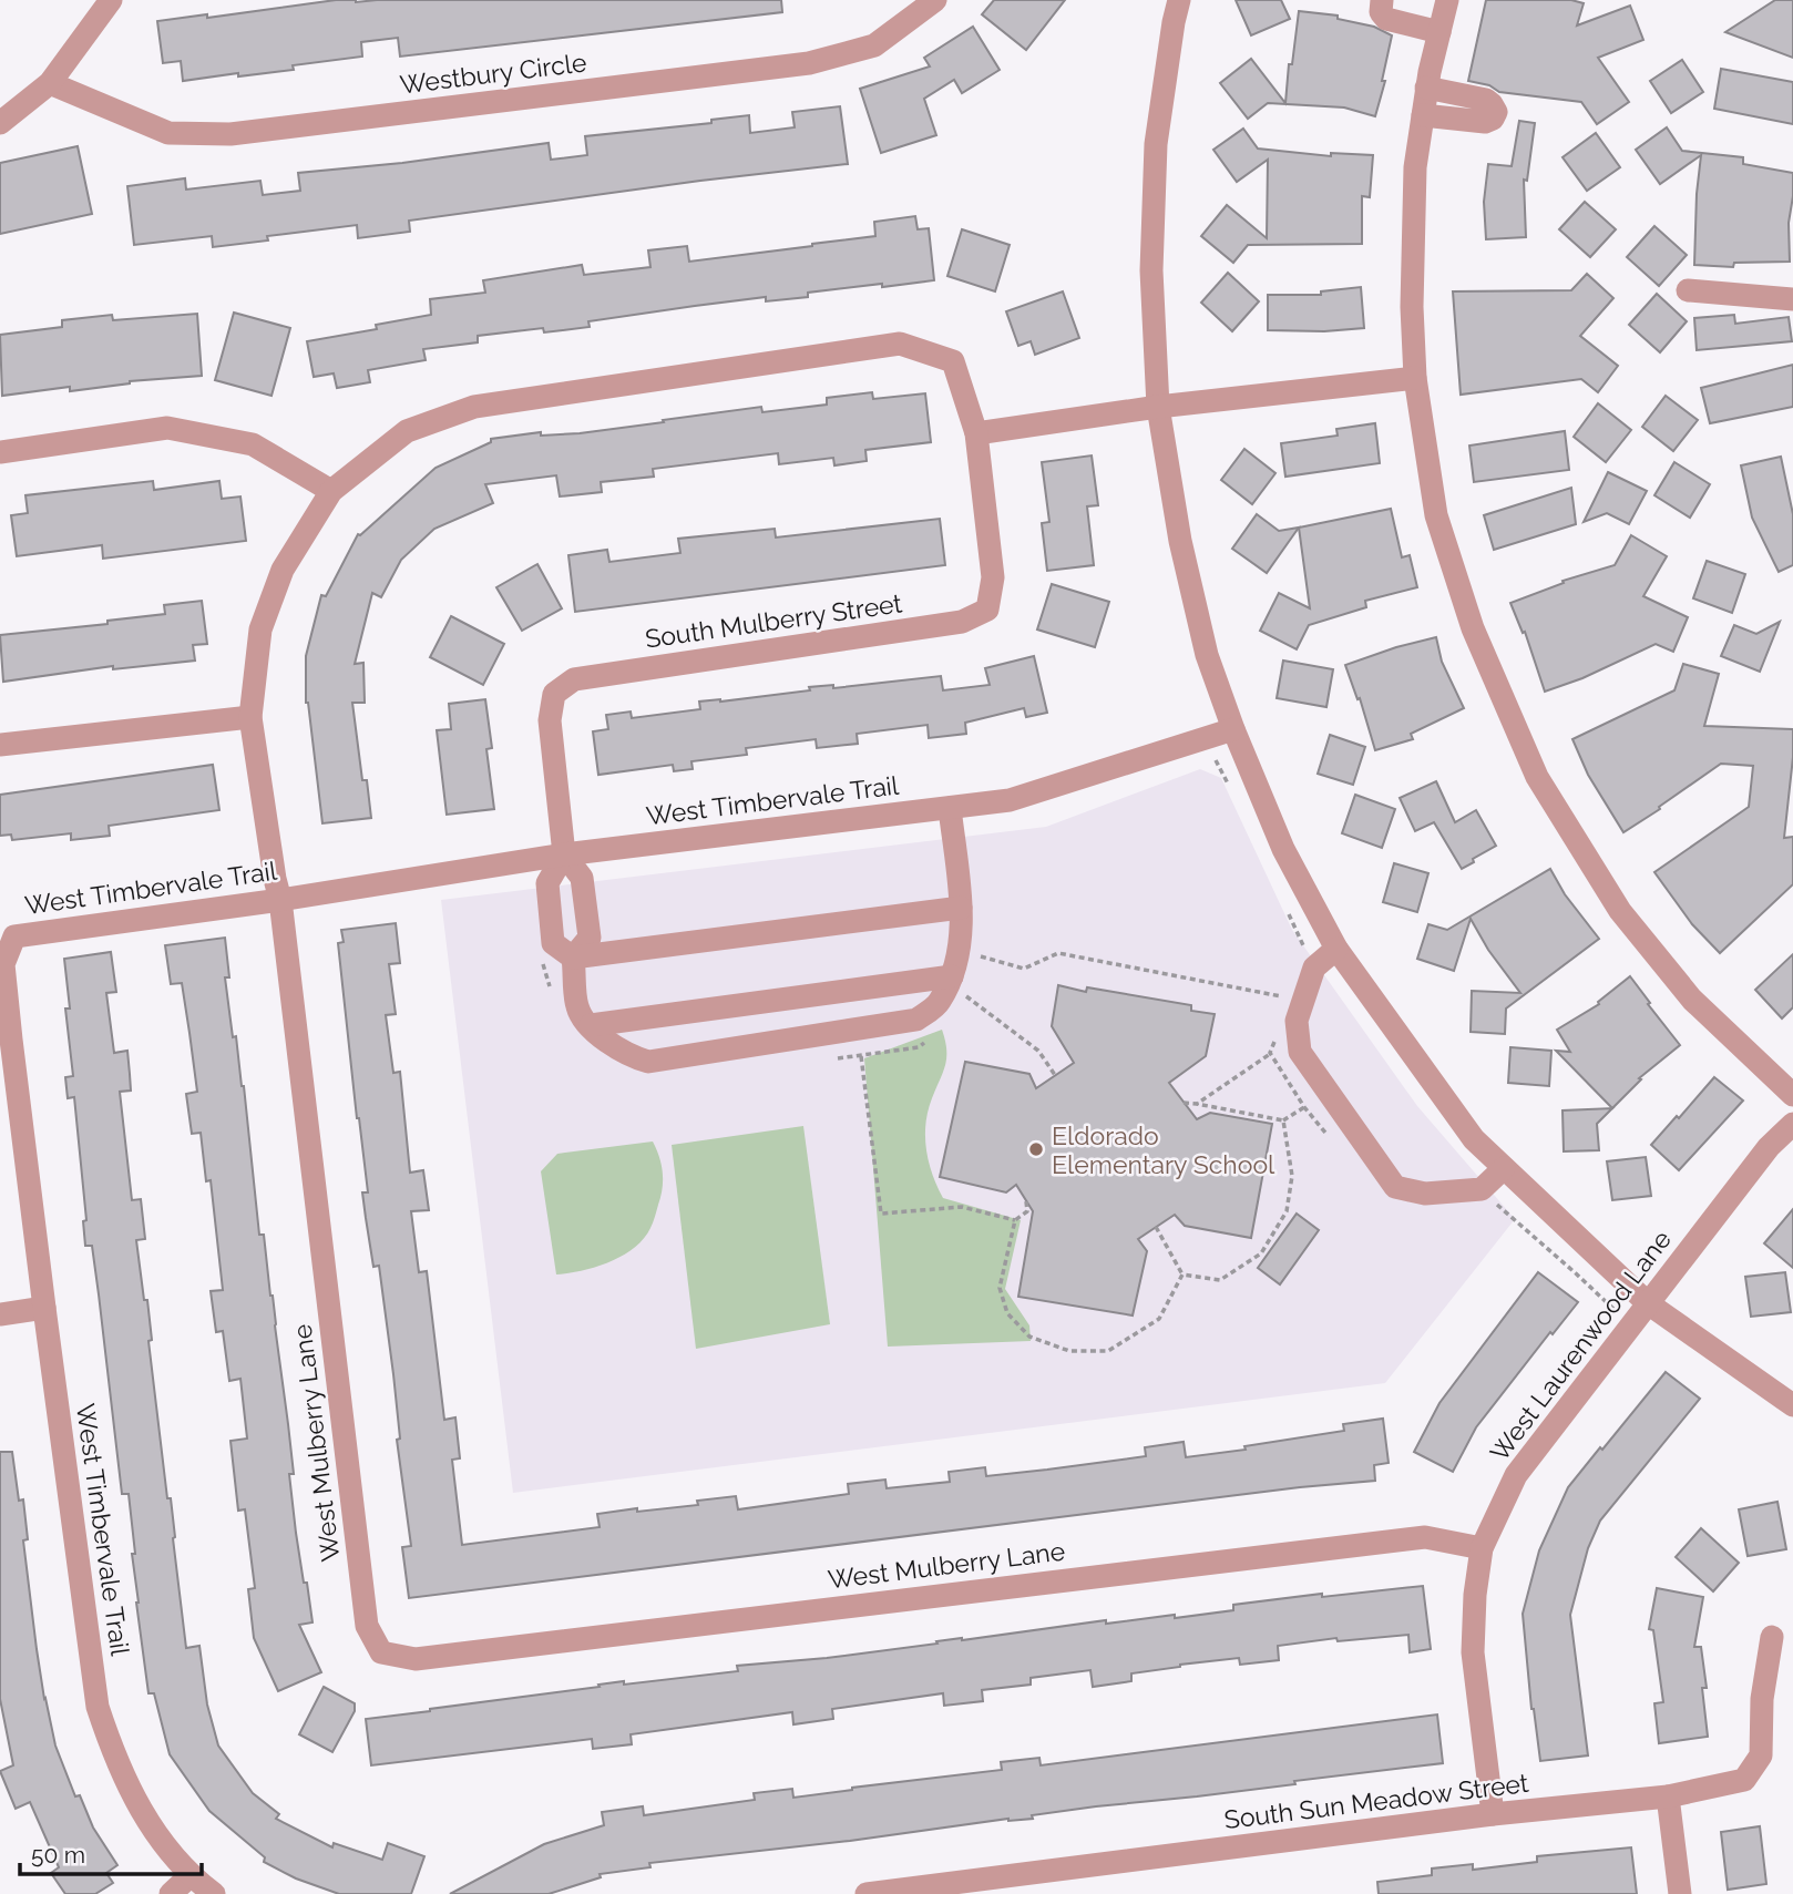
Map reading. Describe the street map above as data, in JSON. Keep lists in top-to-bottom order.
{
  "streets": {
    "street": [
      "Westbury Circle",
      "South Mulberry Street",
      "West Timbervale Trail",
      "West Laurenwood Lane",
      "West Mulberry Lane",
      "South Sun Meadow Street"
    ]
  },
  "crossings": [
    ["South Mulberry Street", "West Timbervale Trail"],
    ["South Mulberry Street", "West Mulberry Lane"],
    ["West Timbervale Trail", "West Mulberry Lane"],
    ["West Laurenwood Lane", "West Mulberry Lane"],
    ["West Laurenwood Lane", "South Sun Meadow Street"]
  ],
  "places": ["Eldorado Elementary School"],
  "scale_bar": "50 m"
}
